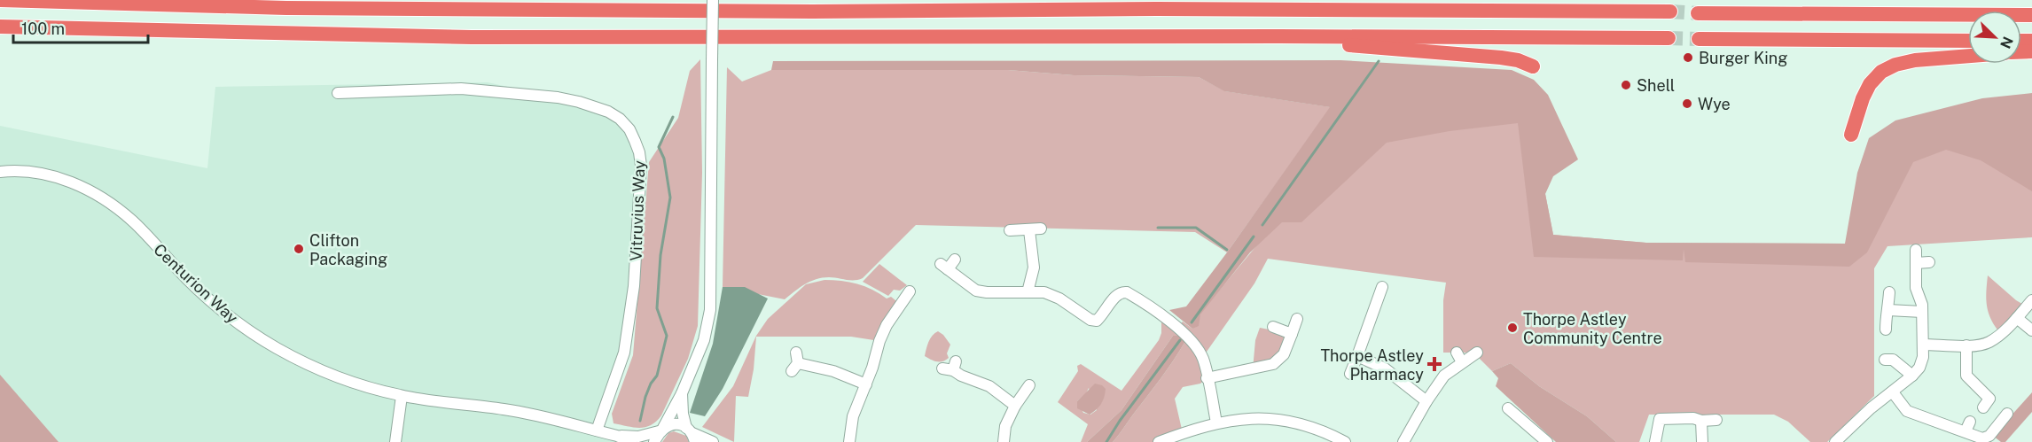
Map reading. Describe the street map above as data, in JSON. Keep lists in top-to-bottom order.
{
  "streets": {
    "street": ["Vitruvius Way", "Centurion Way"]
  },
  "crossings": [
    ["Vitruvius Way", "Centurion Way"]
  ],
  "places": {
    "other": [
      "Burger King",
      "Shell",
      "Wye",
      "Clifton Packaging",
      "Thorpe Astley Community Centre"
    ],
    "health": ["Thorpe Astley Pharmacy"]
  },
  "scale_bar": "100 m",
  "north": "bottom right"
}
